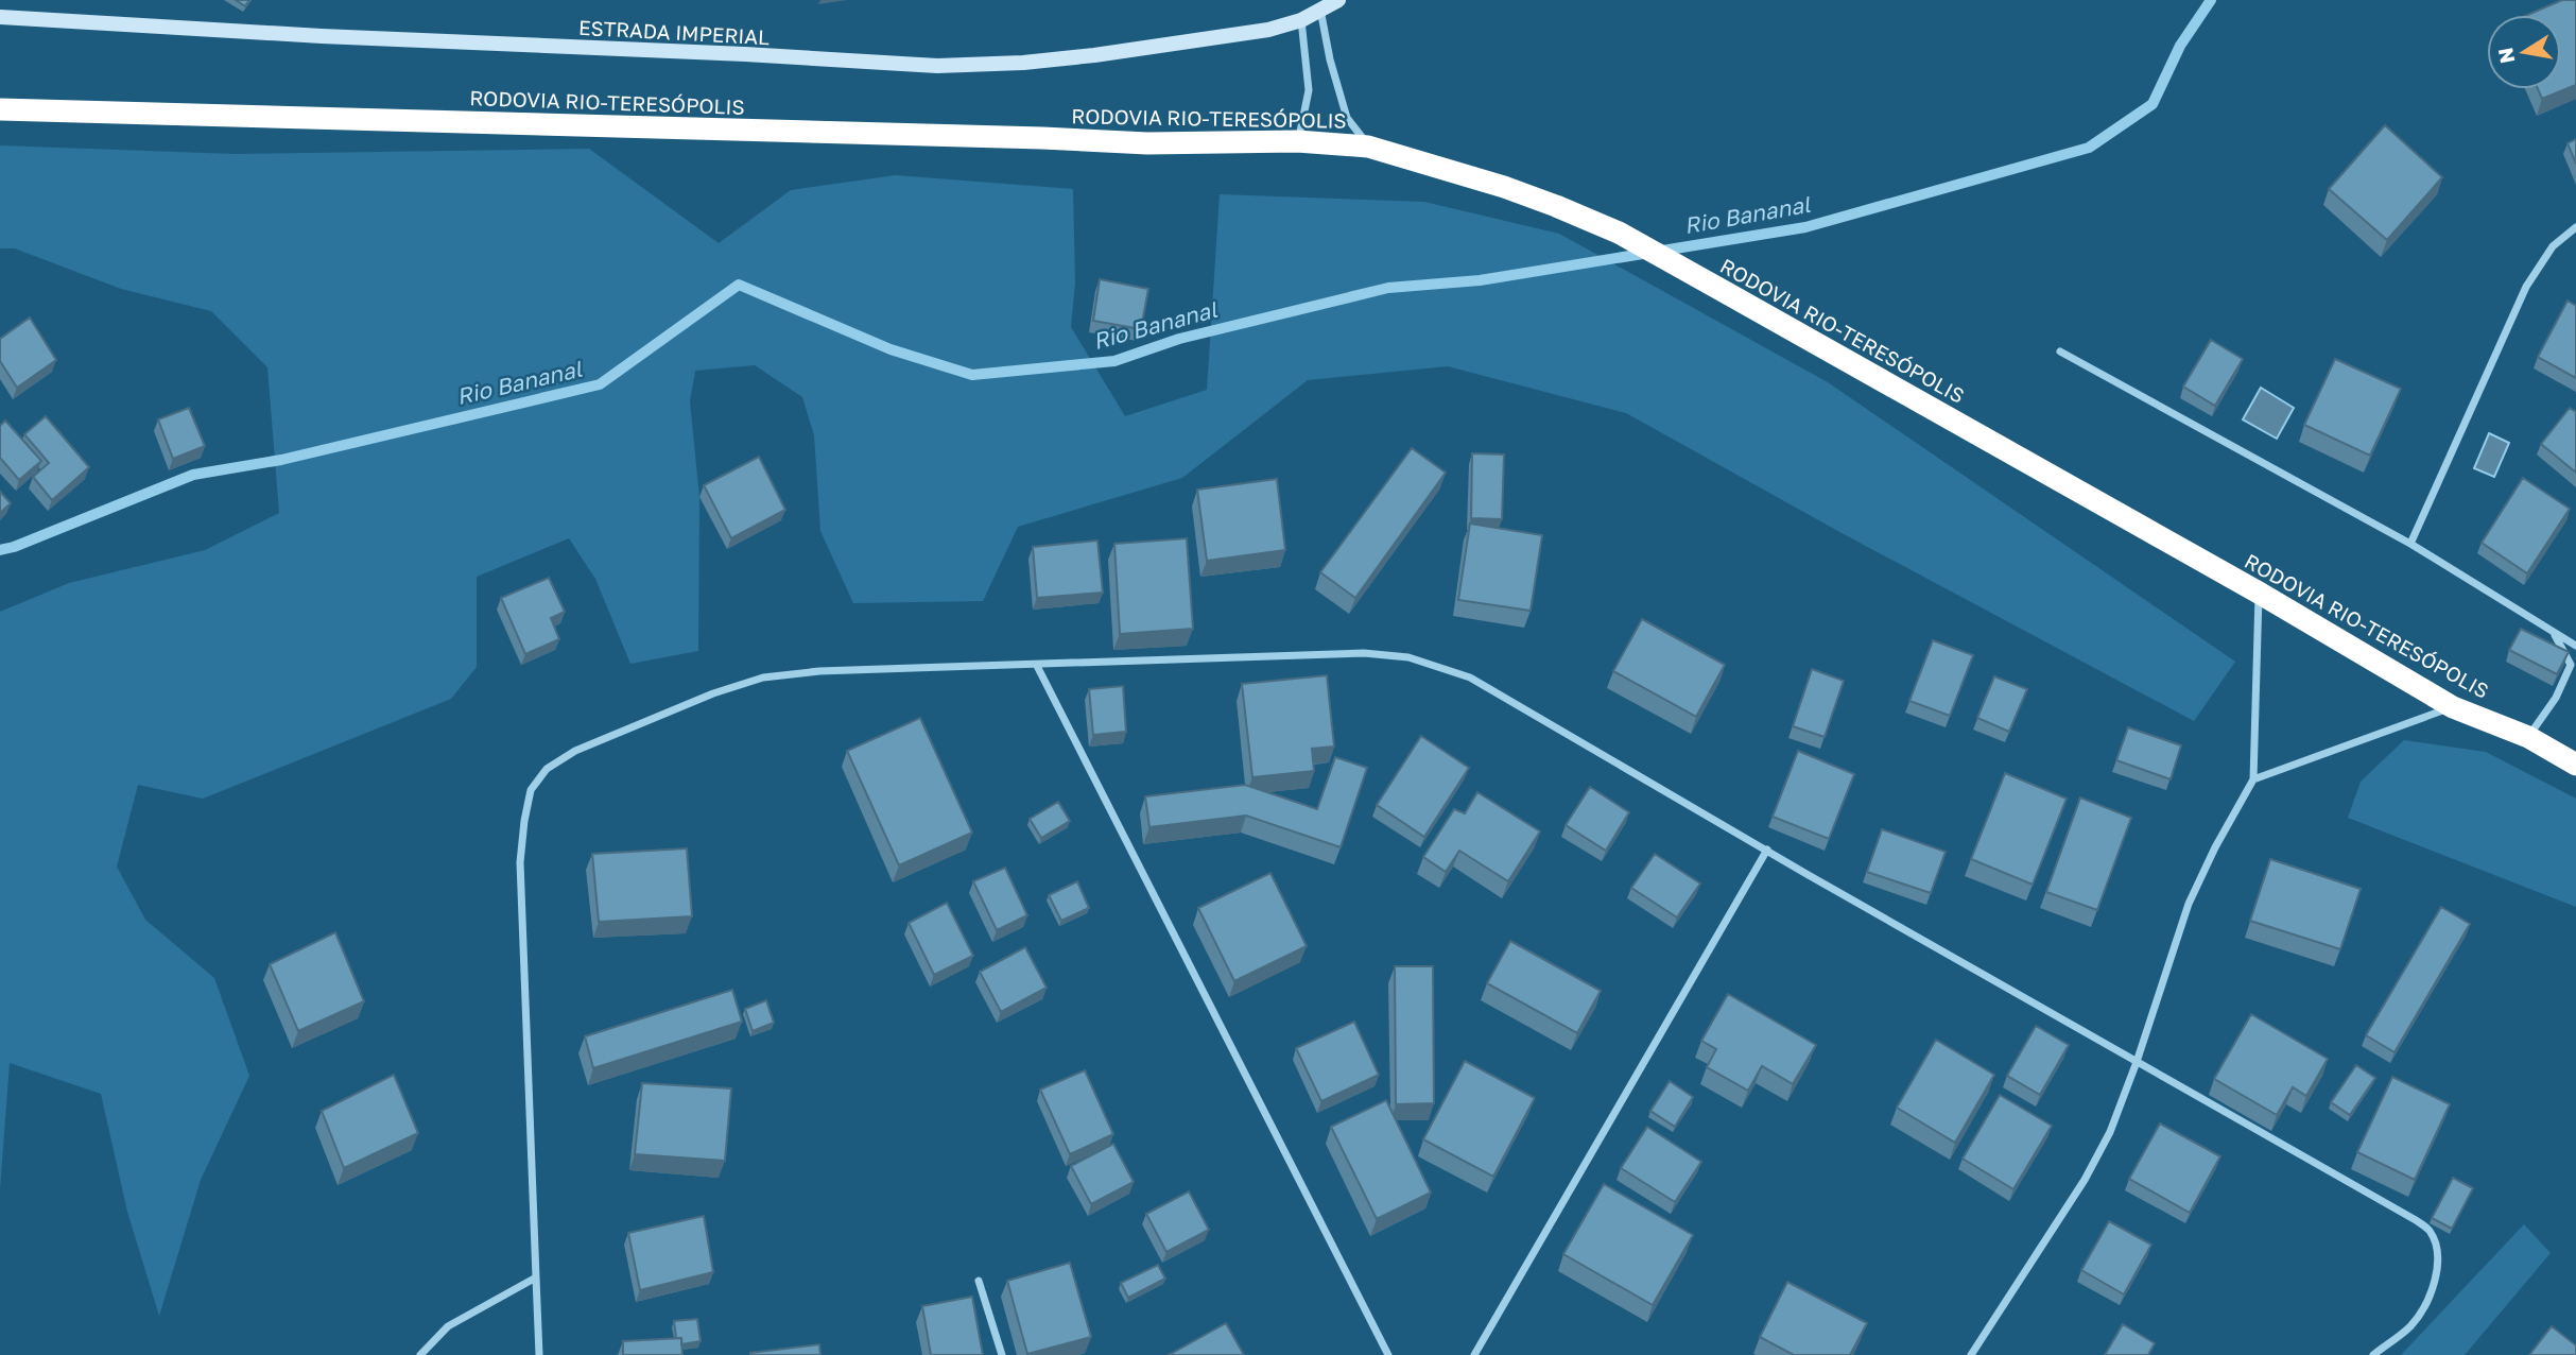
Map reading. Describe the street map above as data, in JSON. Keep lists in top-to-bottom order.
{
  "streets": {
    "highway": ["RODOVIA RIO-TERESÓPOLIS"],
    "street": ["ESTRADA IMPERIAL"]
  },
  "water": ["Rio Bananal"],
  "north": "left"
}
